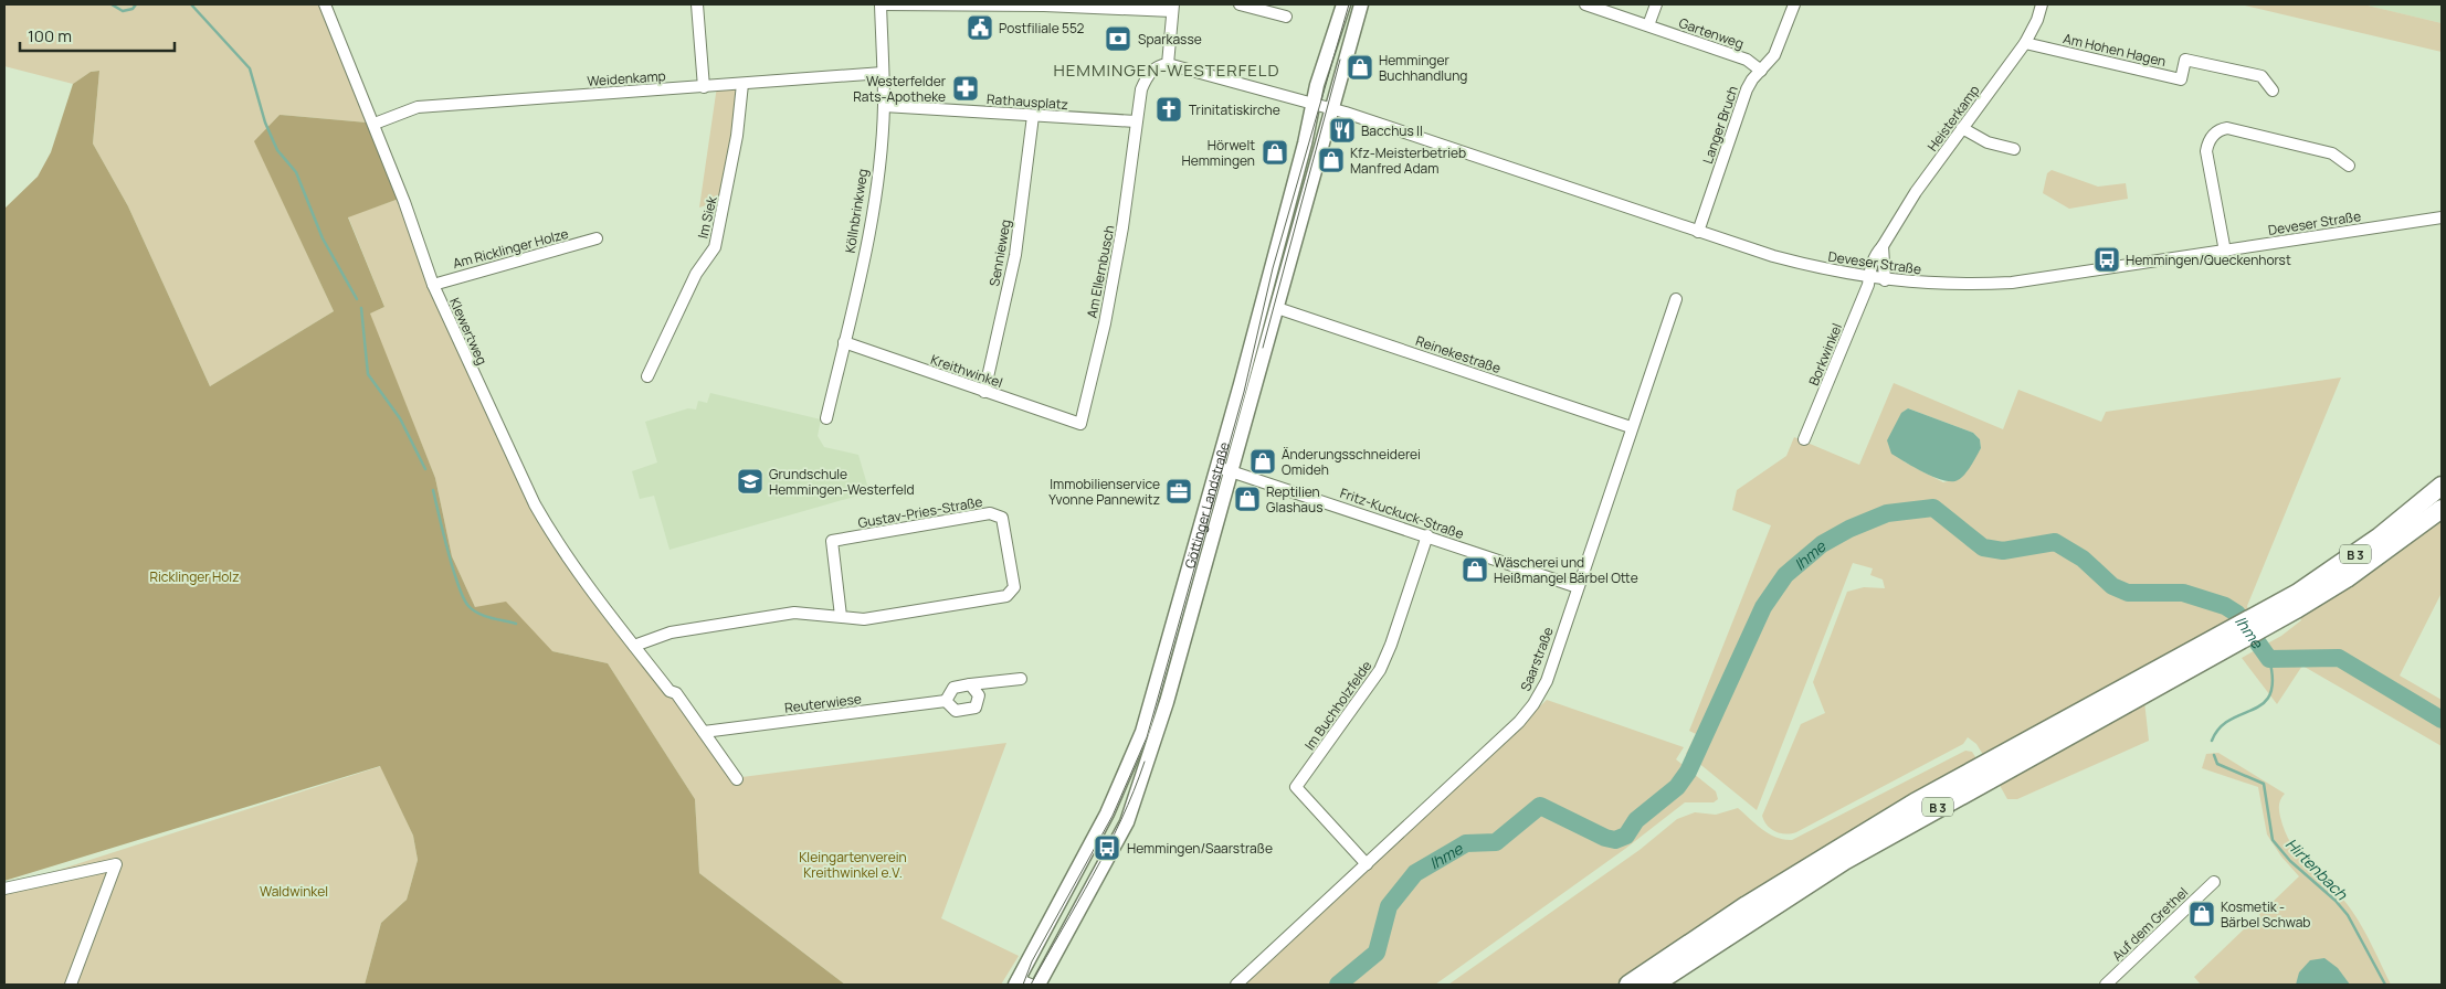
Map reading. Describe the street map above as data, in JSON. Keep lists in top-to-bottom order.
{
  "streets": {
    "highway": ["B 3"],
    "street": [
      "Gartenweg",
      "Am Hohen Hagen",
      "Weidenkamp",
      "Rathausplatz",
      "Heisterkamp",
      "Langer Bruch",
      "Köllnbrinkweg",
      "Im Siek",
      "Deveser Straße",
      "Am Ricklinger Holze",
      "Sennieweg",
      "Am Ellernbusch",
      "Klewertweg",
      "Reinekestraße",
      "Borkwinkel",
      "Kreithwinkel",
      "Göttinger Landstraße",
      "Gustav-Pries-Straße",
      "Fritz-Kuckuck-Straße",
      "Saarstraße",
      "Reuterwiese",
      "Im Buchholzfelde",
      "Auf dem Grethel"
    ]
  },
  "crossings": [
    ["Gartenweg", "Langer Bruch"],
    ["Am Hohen Hagen", "Heisterkamp"],
    ["Weidenkamp", "Köllnbrinkweg"],
    ["Weidenkamp", "Im Siek"],
    ["Weidenkamp", "Klewertweg"],
    ["Rathausplatz", "Köllnbrinkweg"],
    ["Rathausplatz", "Sennieweg"],
    ["Rathausplatz", "Am Ellernbusch"],
    ["Heisterkamp", "Deveser Straße"],
    ["Heisterkamp", "Borkwinkel"],
    ["Langer Bruch", "Deveser Straße"],
    ["Köllnbrinkweg", "Kreithwinkel"],
    ["Deveser Straße", "Am Ellernbusch"],
    ["Deveser Straße", "Borkwinkel"],
    ["Deveser Straße", "Göttinger Landstraße"],
    ["Am Ricklinger Holze", "Klewertweg"],
    ["Sennieweg", "Kreithwinkel"],
    ["Am Ellernbusch", "Kreithwinkel"],
    ["Klewertweg", "Gustav-Pries-Straße"],
    ["Reinekestraße", "Göttinger Landstraße"],
    ["Reinekestraße", "Saarstraße"],
    ["Göttinger Landstraße", "Fritz-Kuckuck-Straße"],
    ["Fritz-Kuckuck-Straße", "Saarstraße"],
    ["Fritz-Kuckuck-Straße", "Im Buchholzfelde"],
    ["Saarstraße", "Im Buchholzfelde"]
  ],
  "districts": ["HEMMINGEN-WESTERFELD"],
  "water": ["Ihme", "Hirtenbach"],
  "parks": ["Ricklinger Holz", "Kleingartenverein Kreithwinkel e.V.", "Waldwinkel"],
  "places": {
    "public building": ["Postfiliale 552"],
    "bank": ["Sparkasse"],
    "shop": [
      "Hemminger Buchhandlung",
      "Hörwelt Hemmingen",
      "Kfz-Meisterbetrieb Manfred Adam",
      "Änderungsschneiderei Omideh",
      "Reptilien Glashaus",
      "Wäscherei und Heißmangel Bärbel Otte",
      "Kosmetik - Bärbel Schwab"
    ],
    "pharmacy": ["Westerfelder Rats-Apotheke"],
    "church": ["Trinitatiskirche"],
    "restaurant": ["Bacchus II"],
    "bus stop": ["Hemmingen/Queckenhorst", "Hemmingen/Saarstraße"],
    "school or university": ["Grundschule Hemmingen-Westerfeld"],
    "office": ["Immobilienservice Yvonne Pannewitz"]
  },
  "scale_bar": "100 m"
}
